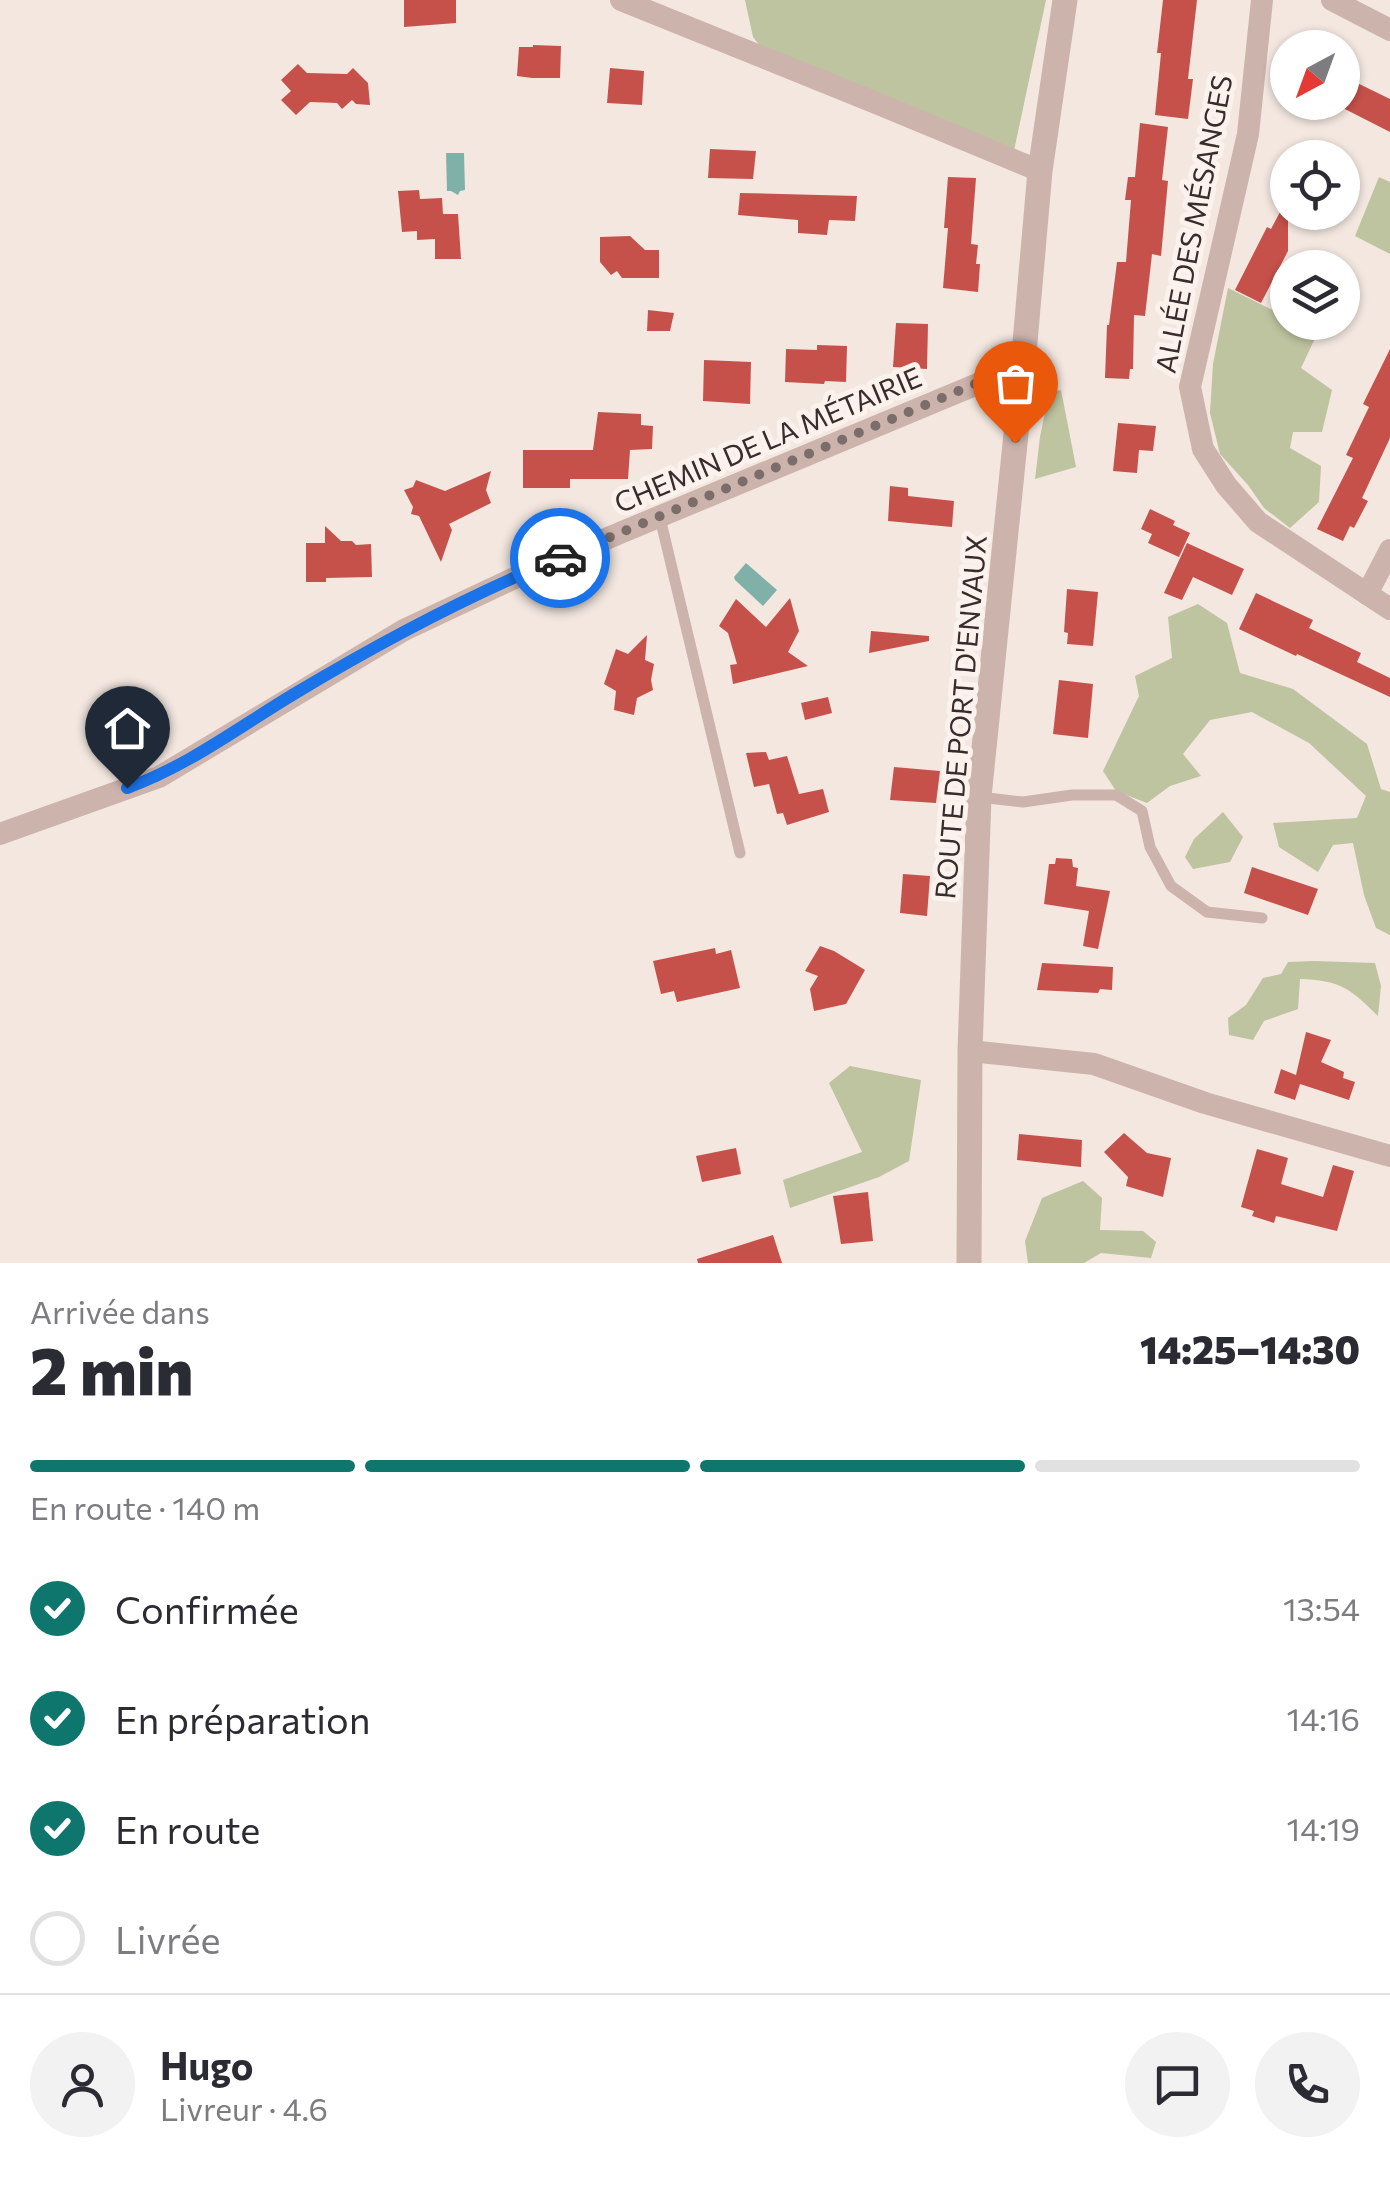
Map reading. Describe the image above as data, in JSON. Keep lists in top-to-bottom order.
{
  "streets": {
    "street": ["ALLÉE DES MÉSANGES", "CHEMIN DE LA MÉTAIRIE", "ROUTE DE PORT D'ENVAUX"]
  },
  "crossings": [
    ["CHEMIN DE LA MÉTAIRIE", "ROUTE DE PORT D'ENVAUX"]
  ],
  "north": "bottom left",
  "page": {
    "heading": ["2 min", "Arrivée dans", "14:25–14:30"],
    "panel": ["Hugo", "Livreur · 4.6"],
    "bar": "En route · 140 m",
    "list": [
      ["Confirmée", "13:54"],
      ["En préparation", "14:16"],
      ["En route", "14:19"],
      "Livrée"
    ]
  }
}
